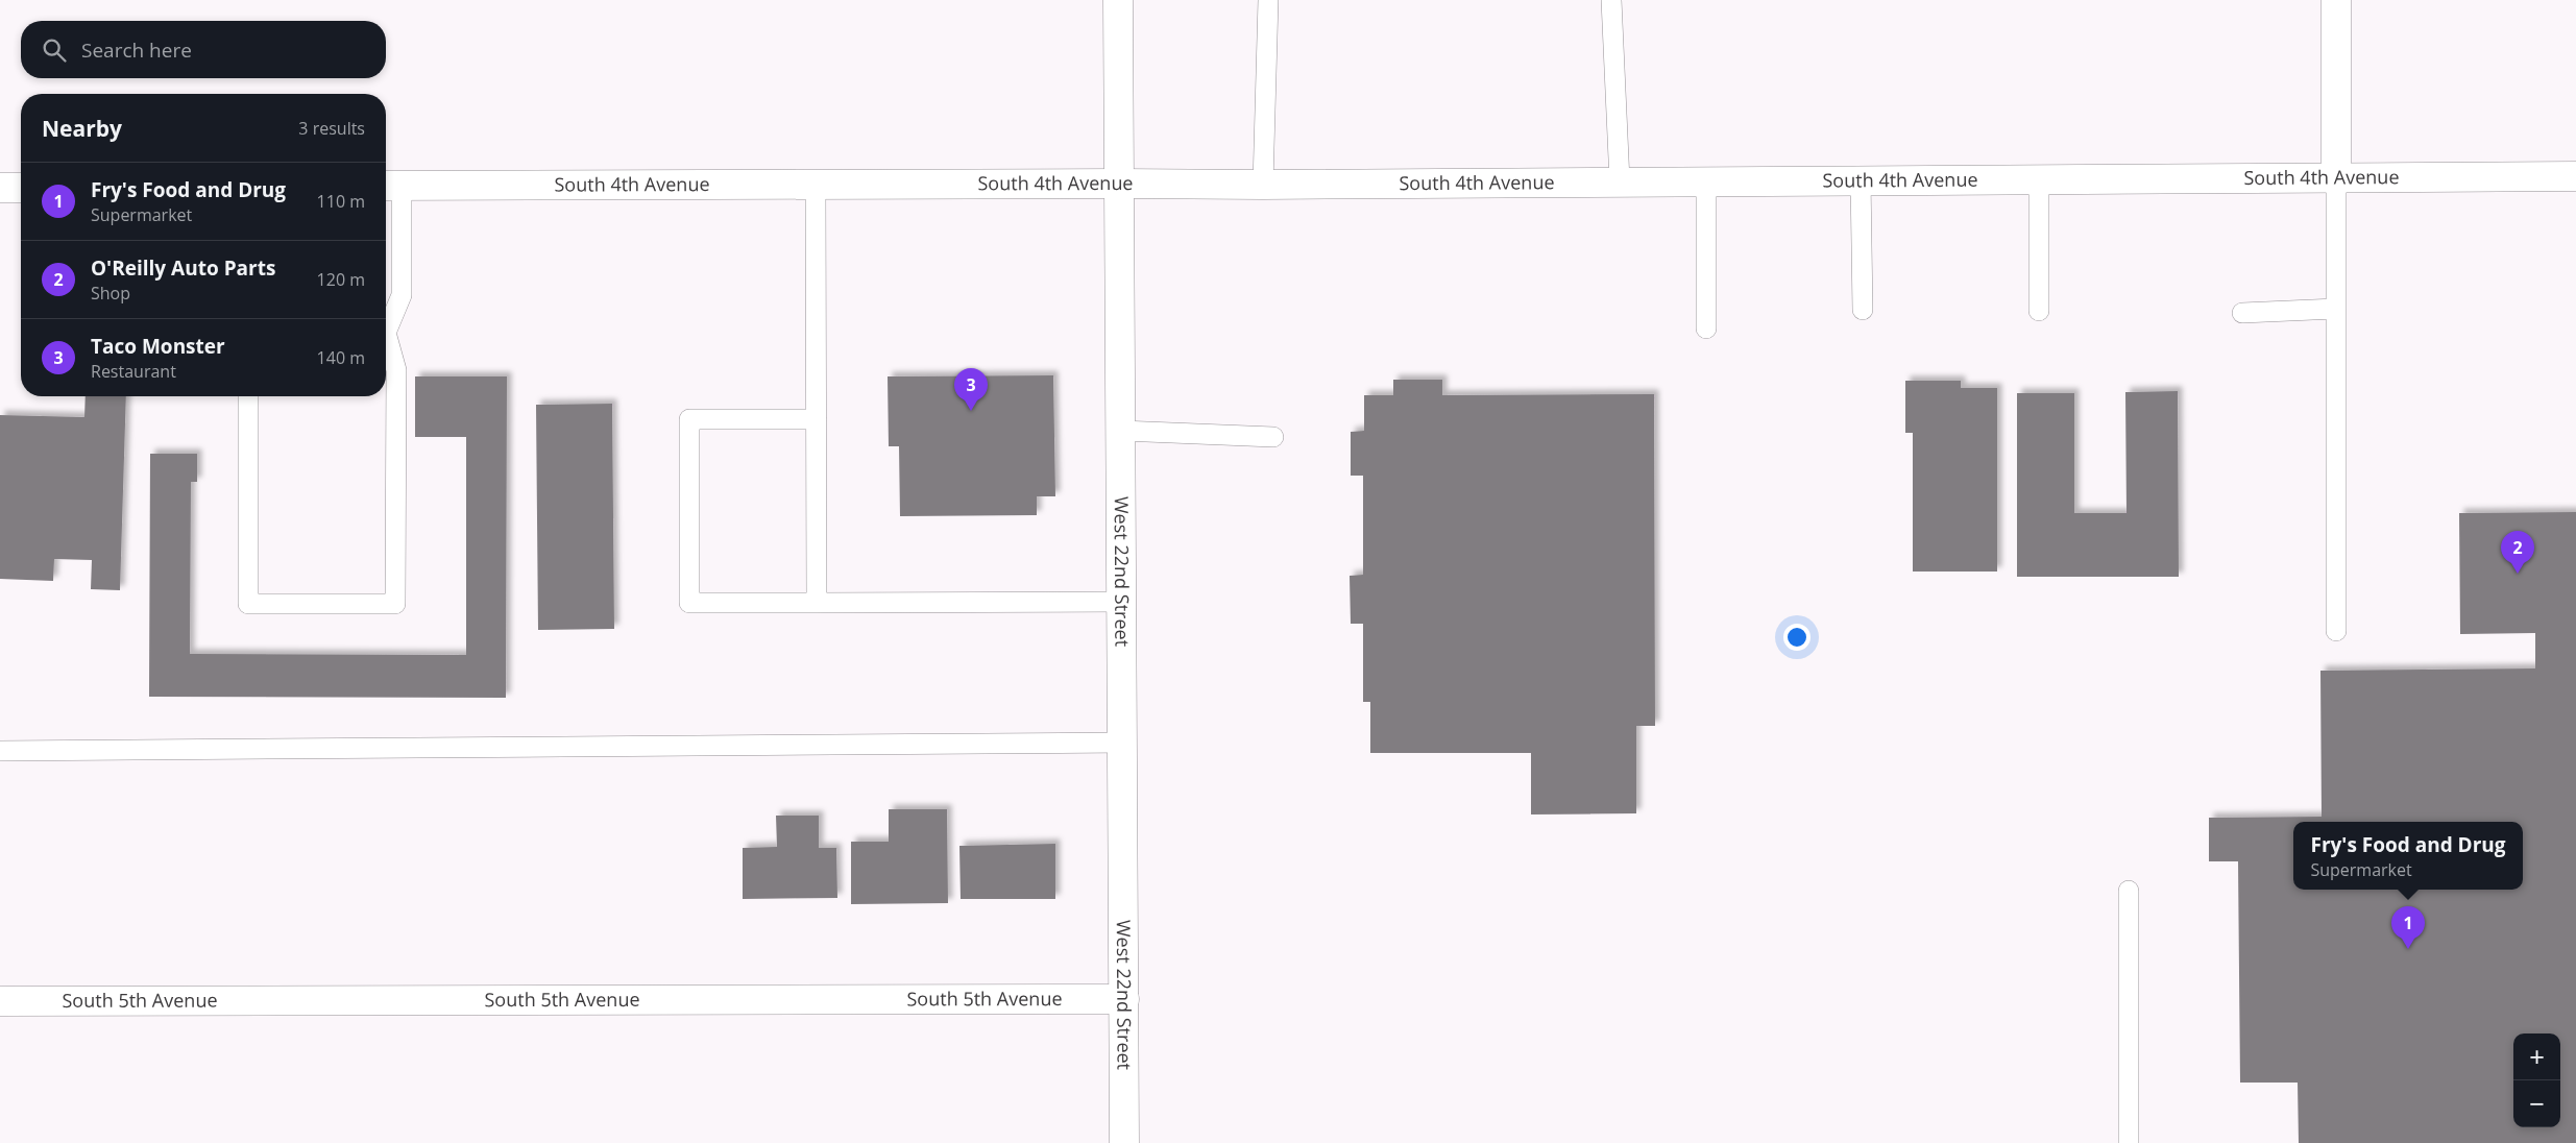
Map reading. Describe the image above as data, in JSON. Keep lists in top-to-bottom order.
{
  "streets": {
    "street": ["South 4th Avenue", "West 22nd Street", "South 5th Avenue"]
  },
  "crossings": [
    ["South 4th Avenue", "West 22nd Street"],
    ["West 22nd Street", "South 5th Avenue"]
  ],
  "page": {
    "search": "Search here",
    "heading": ["Nearby", "3 results"],
    "list": [
      {
        "mark": "1",
        "name": "Fry's Food and Drug",
        "note": "Supermarket",
        "value": "110 m"
      },
      {
        "mark": "2",
        "name": "O'Reilly Auto Parts",
        "note": "Shop",
        "value": "120 m"
      },
      {
        "mark": "3",
        "name": "Taco Monster",
        "note": "Restaurant",
        "value": "140 m"
      }
    ],
    "pins": ["3", "2", "1"],
    "popup": ["Fry's Food and Drug", "Supermarket"],
    "map_buttons": ["+", "−"]
  }
}
